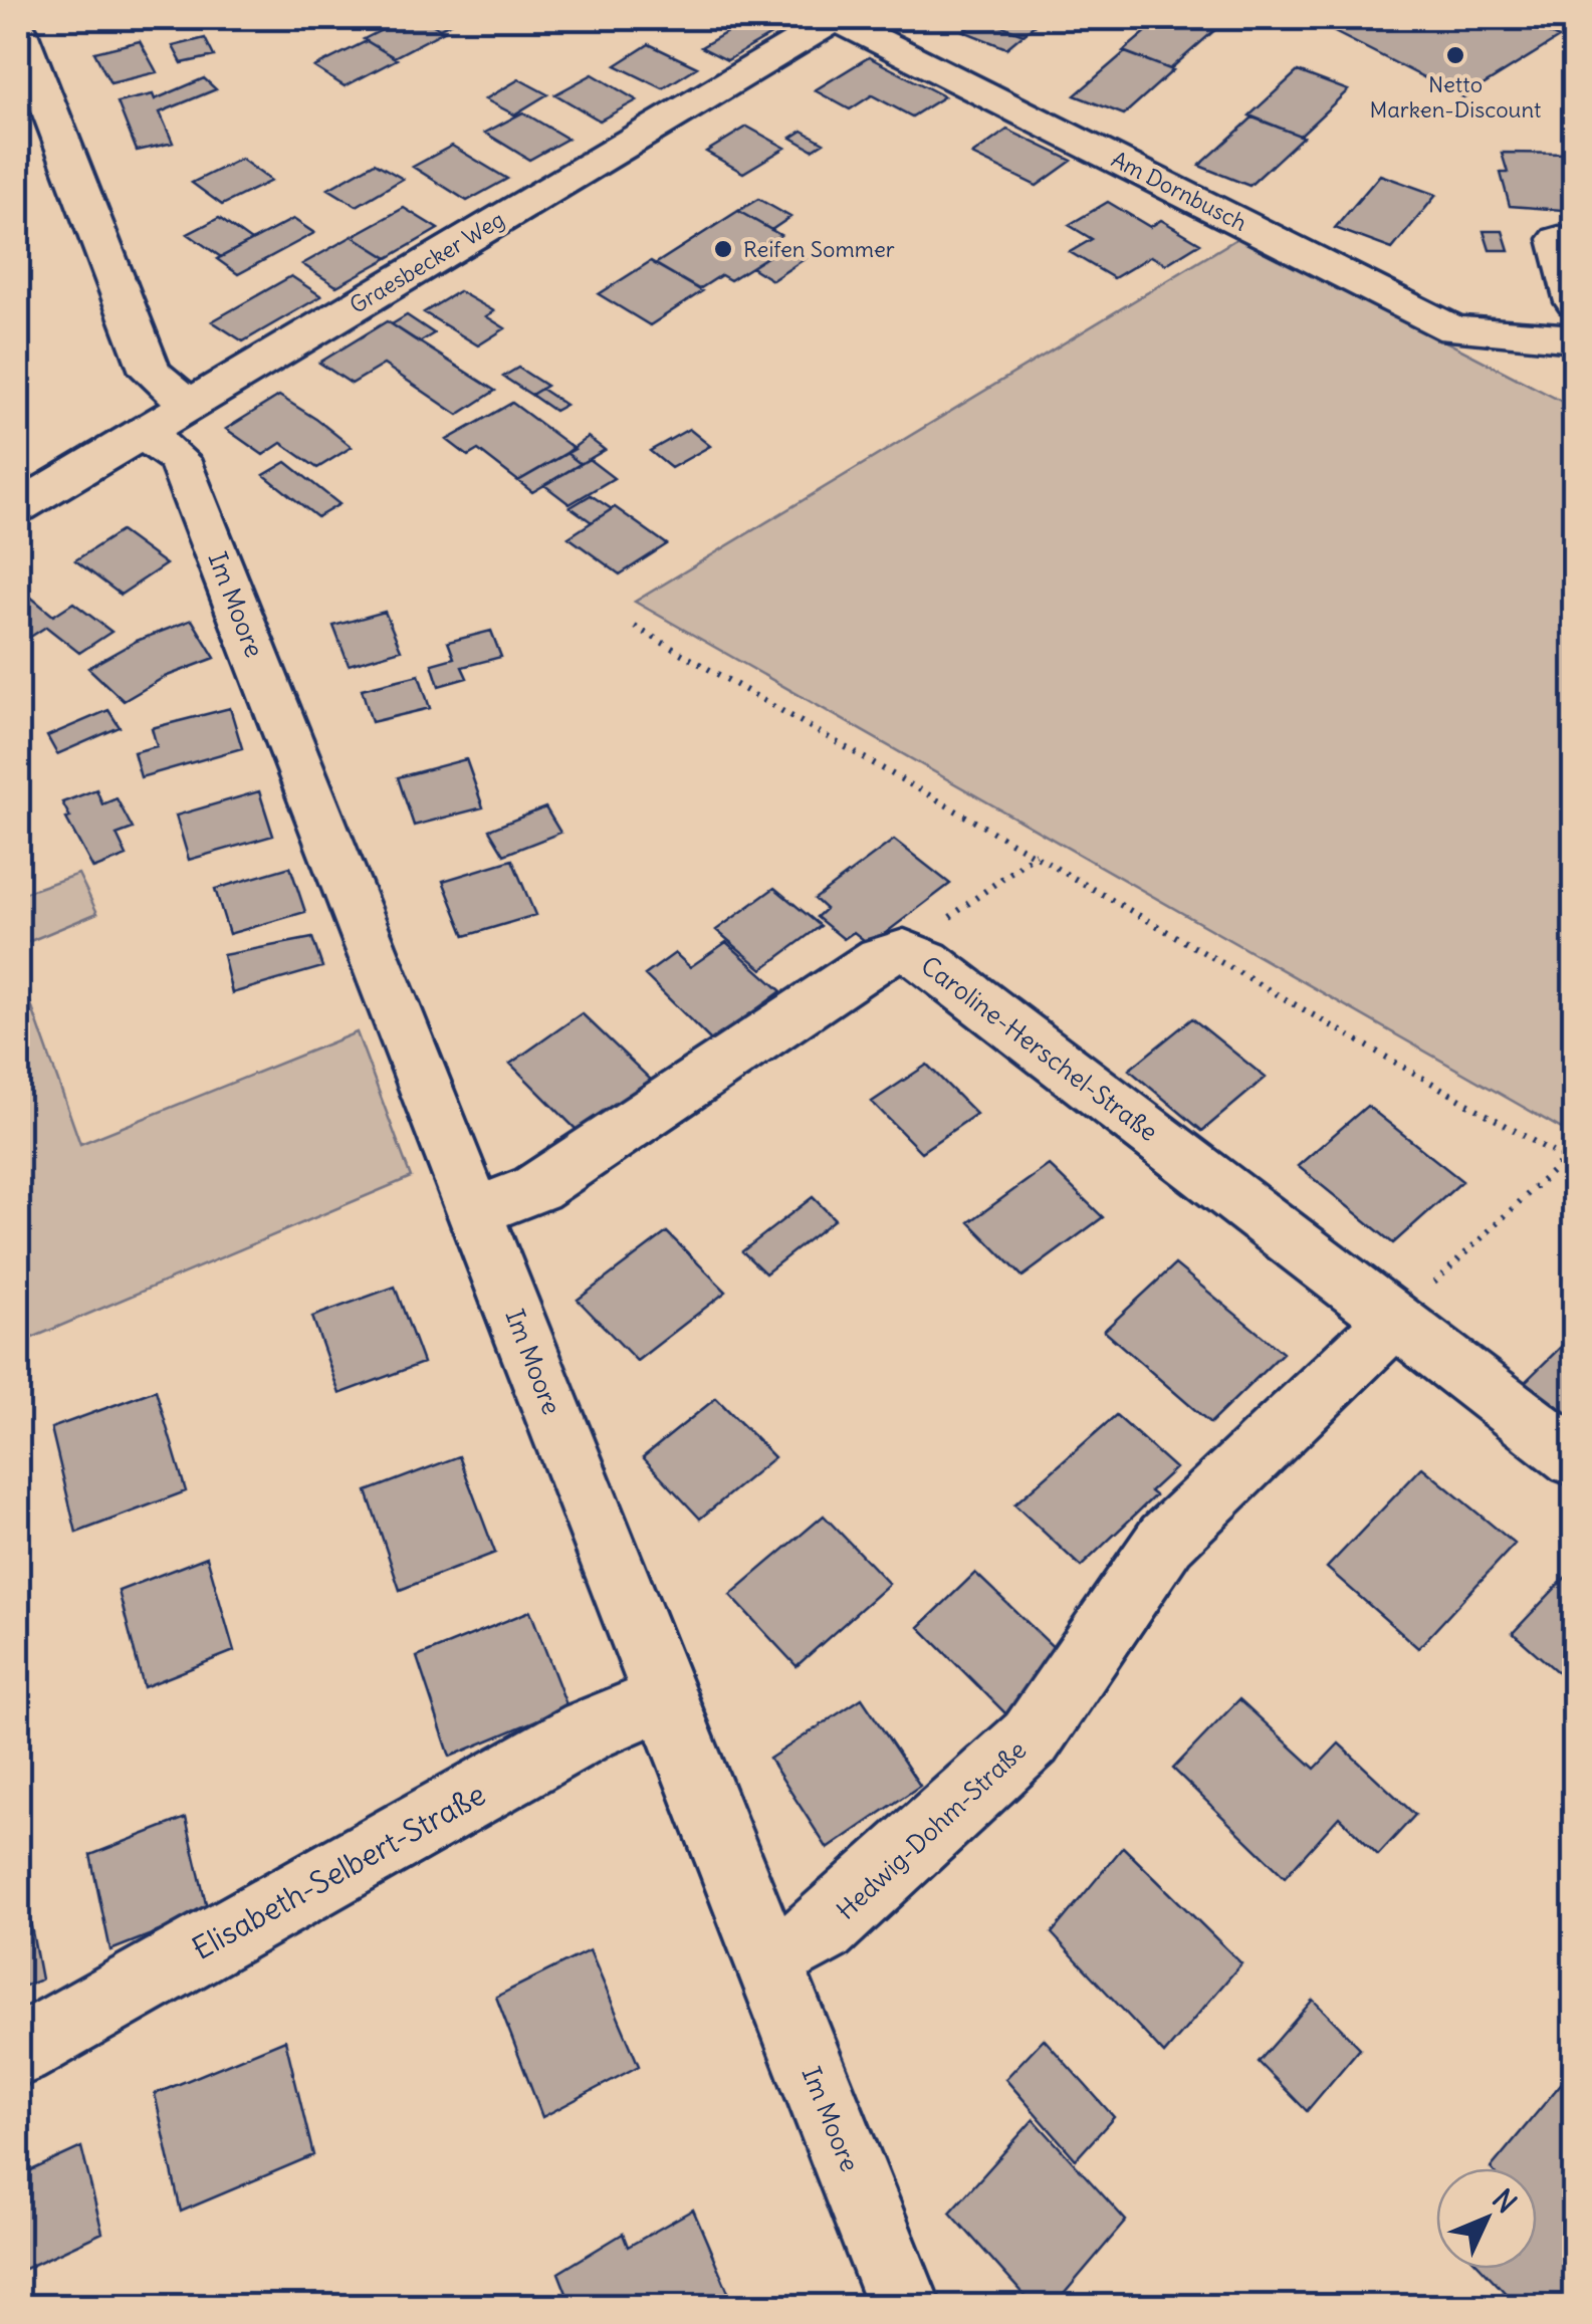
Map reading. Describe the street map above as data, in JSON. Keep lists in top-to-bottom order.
{
  "streets": {
    "street": [
      "Am Dornbusch",
      "Graesbecker Weg",
      "Im Moore",
      "Caroline-Herschel-Straße",
      "Hedwig-Dohm-Straße",
      "Elisabeth-Selbert-Straße"
    ]
  },
  "crossings": [
    ["Am Dornbusch", "Graesbecker Weg"],
    ["Graesbecker Weg", "Im Moore"],
    ["Im Moore", "Caroline-Herschel-Straße"],
    ["Im Moore", "Hedwig-Dohm-Straße"],
    ["Im Moore", "Elisabeth-Selbert-Straße"],
    ["Caroline-Herschel-Straße", "Hedwig-Dohm-Straße"]
  ],
  "places": ["Netto Marken-Discount", "Reifen Sommer"],
  "north": "top right"
}
